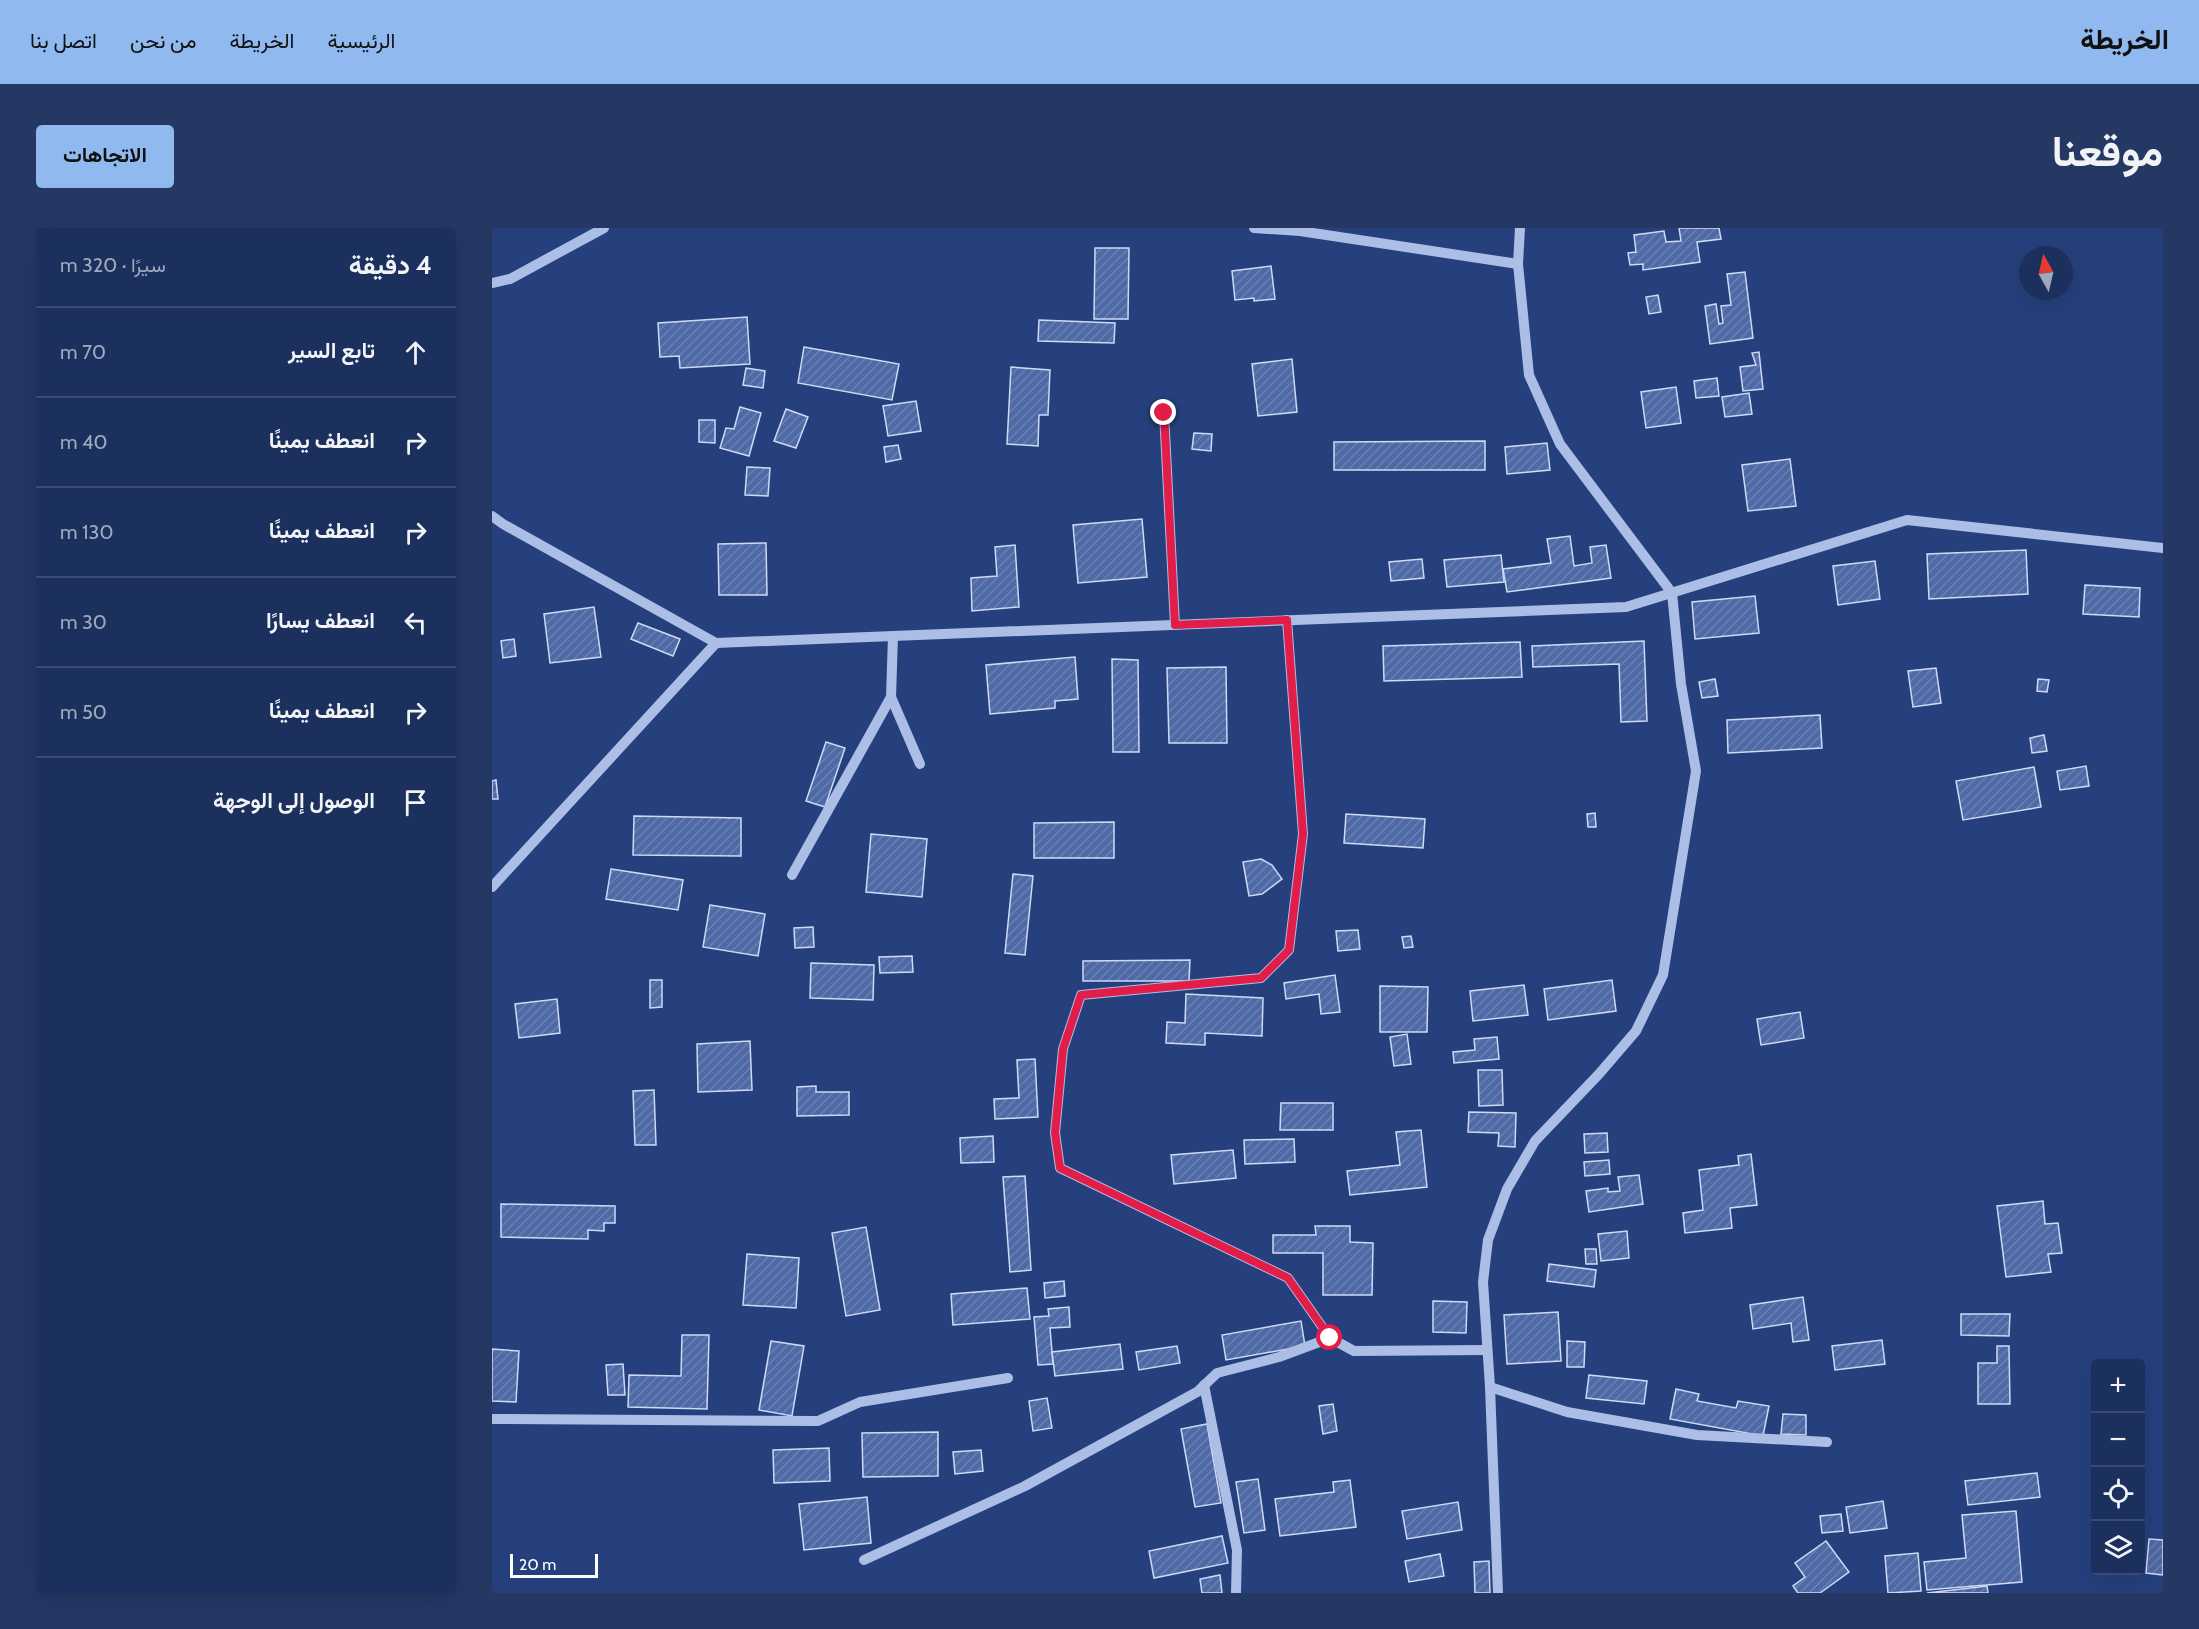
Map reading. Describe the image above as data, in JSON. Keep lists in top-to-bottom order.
{
  "scale_bar": "20 m",
  "north": "top",
  "page": {
    "header": "الخريطة",
    "nav": [
      "الرئيسية",
      "الخريطة",
      "من نحن",
      "اتصل بنا"
    ],
    "title": "موقعنا",
    "buttons": "الاتجاهات",
    "heading": ["4 دقيقة", "سيرًا · 320 m"],
    "list": [
      ["تابع السير", "70 m"],
      ["انعطف يمينًا", "40 m"],
      ["انعطف يمينًا", "130 m"],
      ["انعطف يسارًا", "30 m"],
      ["انعطف يمينًا", "50 m"],
      "الوصول إلى الوجهة"
    ],
    "map_buttons": ["+", "−"],
    "scale": "20 m"
  }
}
